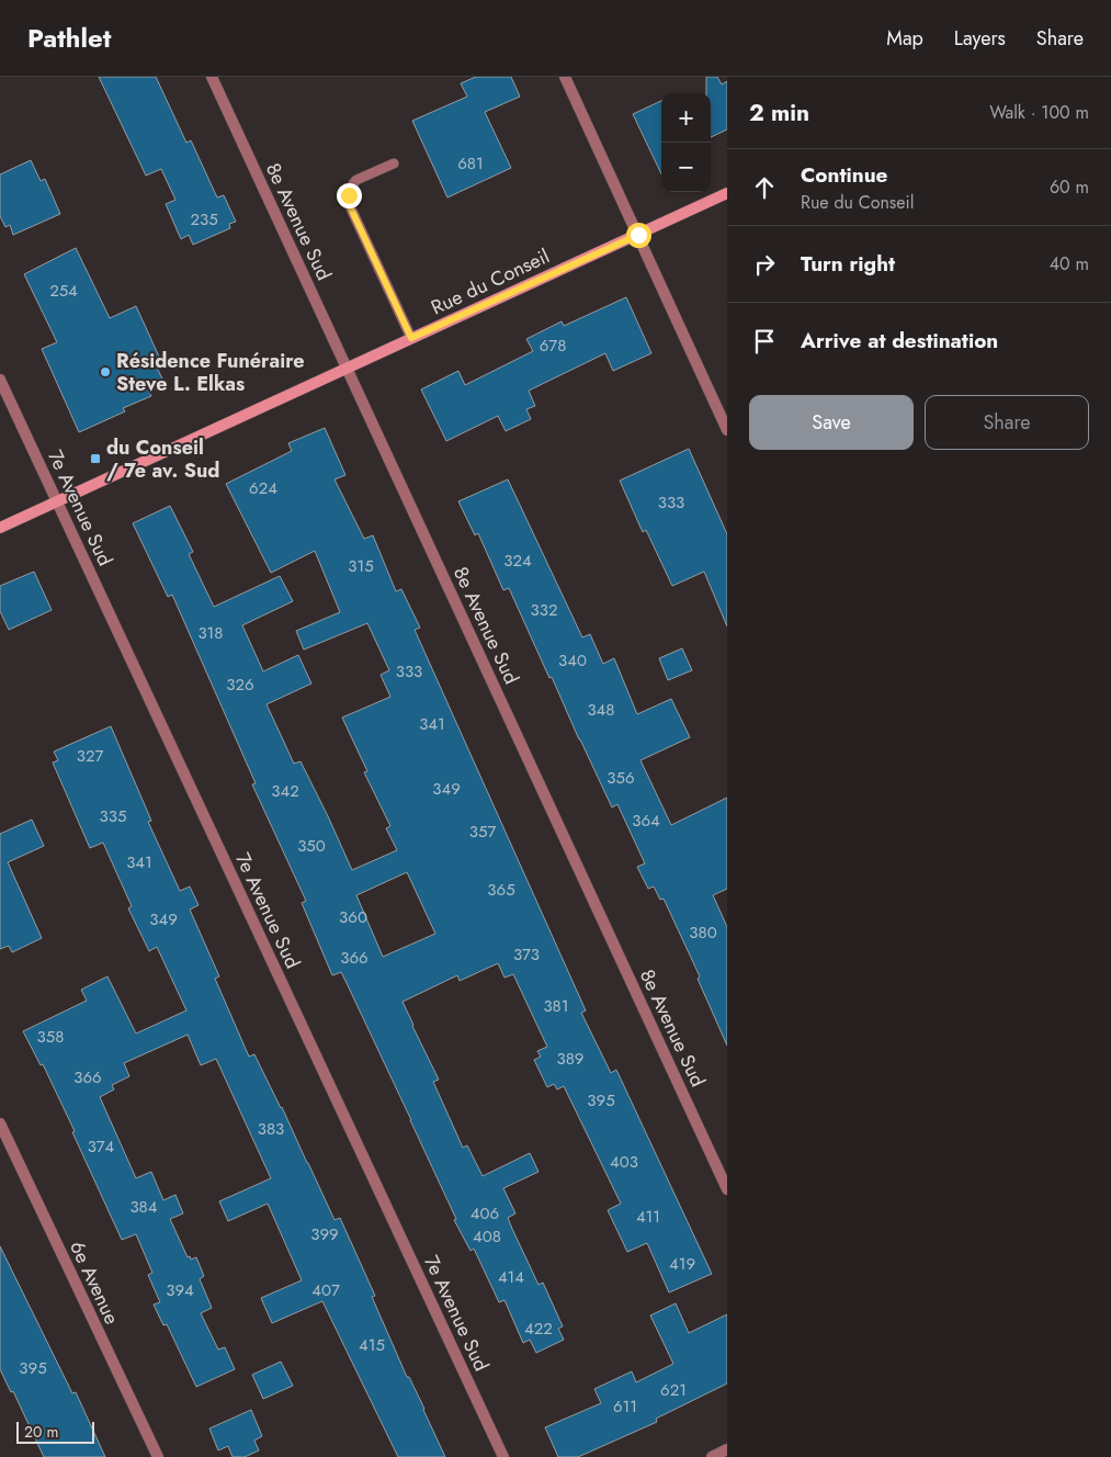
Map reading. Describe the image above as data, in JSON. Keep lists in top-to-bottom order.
{
  "streets": {
    "street": [
      "8e Avenue Sud",
      "Rue du Conseil",
      "7e Avenue Sud",
      "6e Avenue"
    ]
  },
  "crossings": [
    ["8e Avenue Sud", "Rue du Conseil"],
    ["Rue du Conseil", "7e Avenue Sud"]
  ],
  "places": {
    "other": ["Résidence Funéraire Steve L. Elkas"],
    "transit": ["du Conseil / 7e av. Sud"]
  },
  "house_numbers": [
    "681",
    "235",
    "254",
    "678",
    "624",
    "333",
    "324",
    "315",
    "332",
    "318",
    "340",
    "333",
    "326",
    "348",
    "341",
    "327",
    "356",
    "349",
    "342",
    "335",
    "364",
    "357",
    "350",
    "341",
    "365",
    "360",
    "349",
    "380",
    "373",
    "366",
    "381",
    "358",
    "389",
    "366",
    "395",
    "383",
    "374",
    "403",
    "384",
    "406",
    "411",
    "399",
    "408",
    "419",
    "414",
    "394",
    "407",
    "422",
    "415",
    "395",
    "621",
    "611"
  ],
  "scale_bar": "20 m",
  "page": {
    "header": "Pathlet",
    "nav": ["Map", "Layers", "Share"],
    "heading": ["2 min", "Walk · 100 m"],
    "map_buttons": ["+", "−"],
    "list": [
      ["Continue", "Rue du Conseil", "60 m"],
      ["Turn right", "40 m"],
      "Arrive at destination"
    ],
    "buttons": ["Save", "Share"],
    "scale": "20 m"
  }
}
